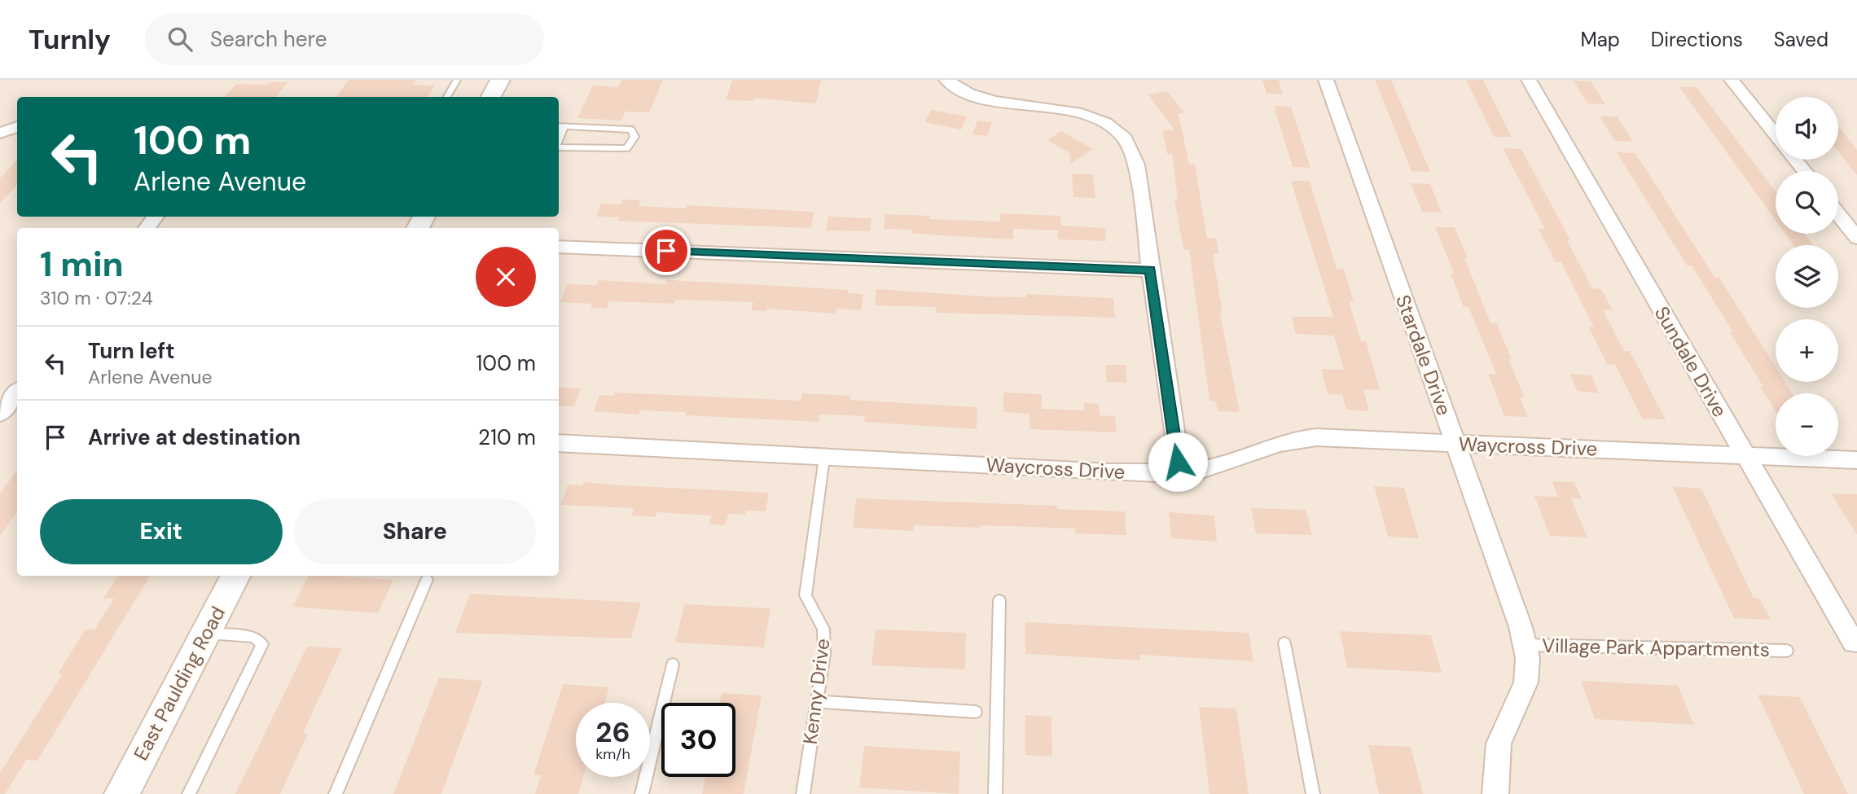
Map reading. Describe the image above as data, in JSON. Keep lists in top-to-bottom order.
{
  "streets": {
    "main road": ["East Paulding Road"],
    "street": ["Stardale Drive", "Sundale Drive", "Waycross Drive"],
    "lane": ["Village Park Appartments", "Kenny Drive"]
  },
  "crossings": [
    ["Stardale Drive", "Waycross Drive"],
    ["Stardale Drive", "Village Park Appartments"],
    ["Sundale Drive", "Waycross Drive"],
    ["Waycross Drive", "Kenny Drive"]
  ],
  "page": {
    "header": "Turnly",
    "search": "Search here",
    "nav": ["Map", "Directions", "Saved"],
    "map_buttons": ["+", "−"],
    "turn": ["100 m", "Arlene Avenue"],
    "heading": ["1 min", "310 m · 07:24"],
    "list": [
      {
        "name": "Turn left",
        "note": "Arlene Avenue",
        "value": "100 m"
      },
      {
        "name": "Arrive at destination",
        "value": "210 m"
      }
    ],
    "buttons": ["Exit", "Share"],
    "speed": "26 km/h",
    "limit": "30"
  }
}
